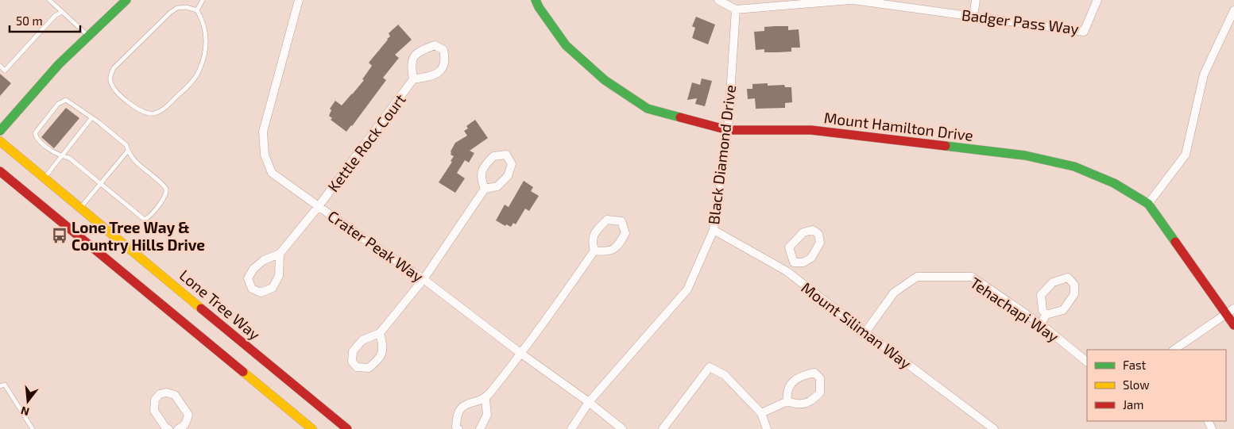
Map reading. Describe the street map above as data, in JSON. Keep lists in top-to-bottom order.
{
  "streets": {
    "street": [
      "Badger Pass Way",
      "Mount Hamilton Drive",
      "Kettle Rock Court",
      "Black Diamond Drive",
      "Crater Peak Way",
      "Lone Tree Way",
      "Tehachapi Way",
      "Mount Siliman Way"
    ]
  },
  "crossings": [
    ["Badger Pass Way", "Black Diamond Drive"],
    ["Mount Hamilton Drive", "Black Diamond Drive"],
    ["Kettle Rock Court", "Crater Peak Way"],
    ["Black Diamond Drive", "Crater Peak Way"],
    ["Black Diamond Drive", "Mount Siliman Way"],
    ["Tehachapi Way", "Mount Siliman Way"]
  ],
  "places": {
    "bus stop": ["Lone Tree Way & Country Hills Drive"]
  },
  "legend": ["Fast", "Slow", "Jam"],
  "scale_bar": "50 m",
  "north": "bottom"
}
